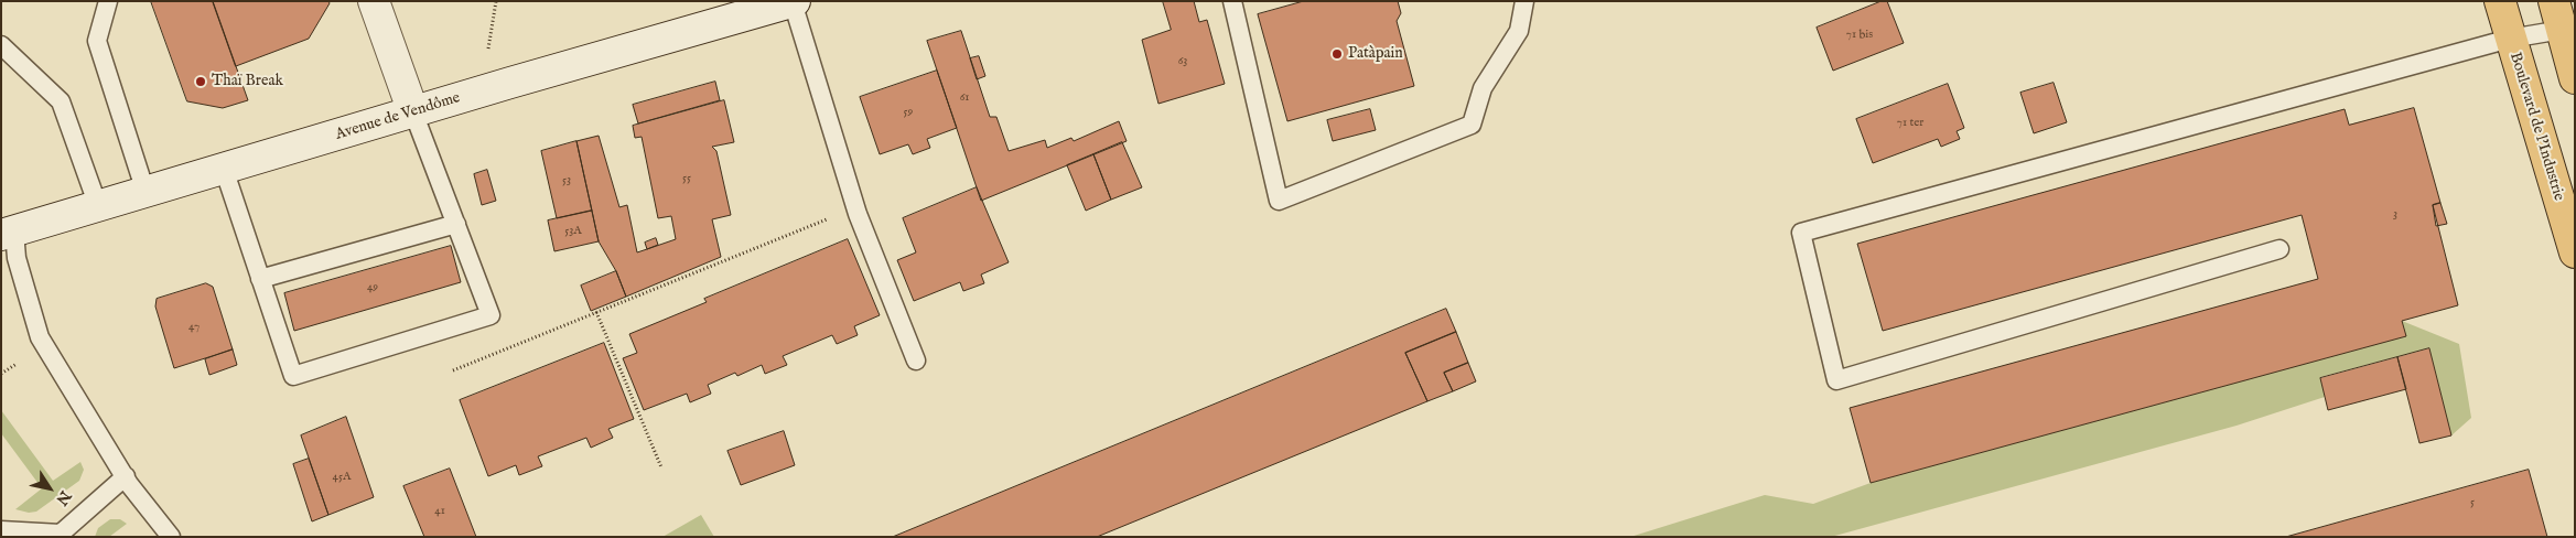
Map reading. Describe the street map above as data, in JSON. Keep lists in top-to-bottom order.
{
  "streets": {
    "main road": ["Avenue de Vendôme", "Boulevard de l'Industrie"]
  },
  "places": ["Patàpain", "Thaï Break"],
  "house_numbers": [
    "71 bis",
    "63",
    "61",
    "59",
    "71 ter",
    "55",
    "53",
    "3",
    "53A",
    "49",
    "47",
    "45A",
    "5",
    "41"
  ],
  "north": "bottom right"
}
